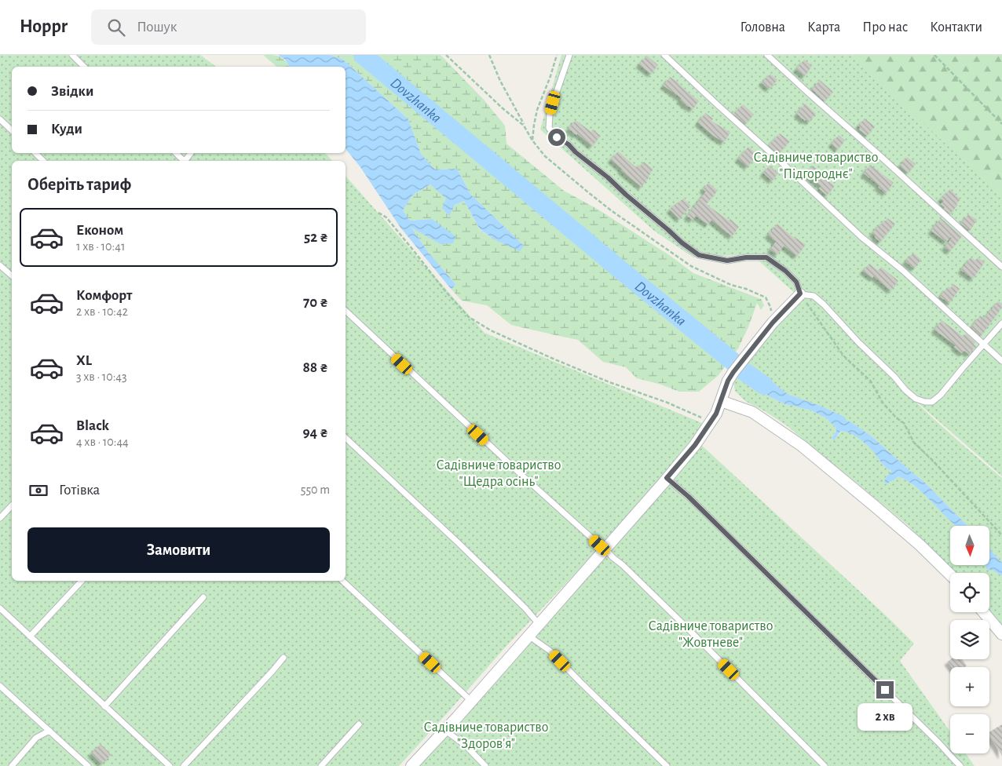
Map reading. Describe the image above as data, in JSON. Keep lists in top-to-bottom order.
{
  "water": ["Dovzhanka"],
  "parks": [
    "Садівниче товариство \"Підгороднє\"",
    "Садівниче товариство \"Щедра осінь\"",
    "Садівниче товариство \"Жовтневе\"",
    "Садівниче товариство \"Здоров'я\""
  ],
  "north": "bottom",
  "page": {
    "header": "Hoppr",
    "search": "Пошук",
    "nav": [
      "Головна",
      "Карта",
      "Про нас",
      "Контакти"
    ],
    "banner": ["Звідки", "Куди"],
    "heading": "Оберіть тариф",
    "list": [
      {
        "name": "Економ",
        "note": "1 хв · 10:41",
        "value": "52 ₴"
      },
      {
        "name": "Комфорт",
        "note": "2 хв · 10:42",
        "value": "70 ₴"
      },
      {
        "name": "XL",
        "note": "3 хв · 10:43",
        "value": "88 ₴"
      },
      {
        "name": "Black",
        "note": "4 хв · 10:44",
        "value": "94 ₴"
      }
    ],
    "pay": ["Готівка", "550 m"],
    "buttons": "Замовити",
    "map_buttons": ["+", "−"],
    "bubble": "2 хв"
  }
}
